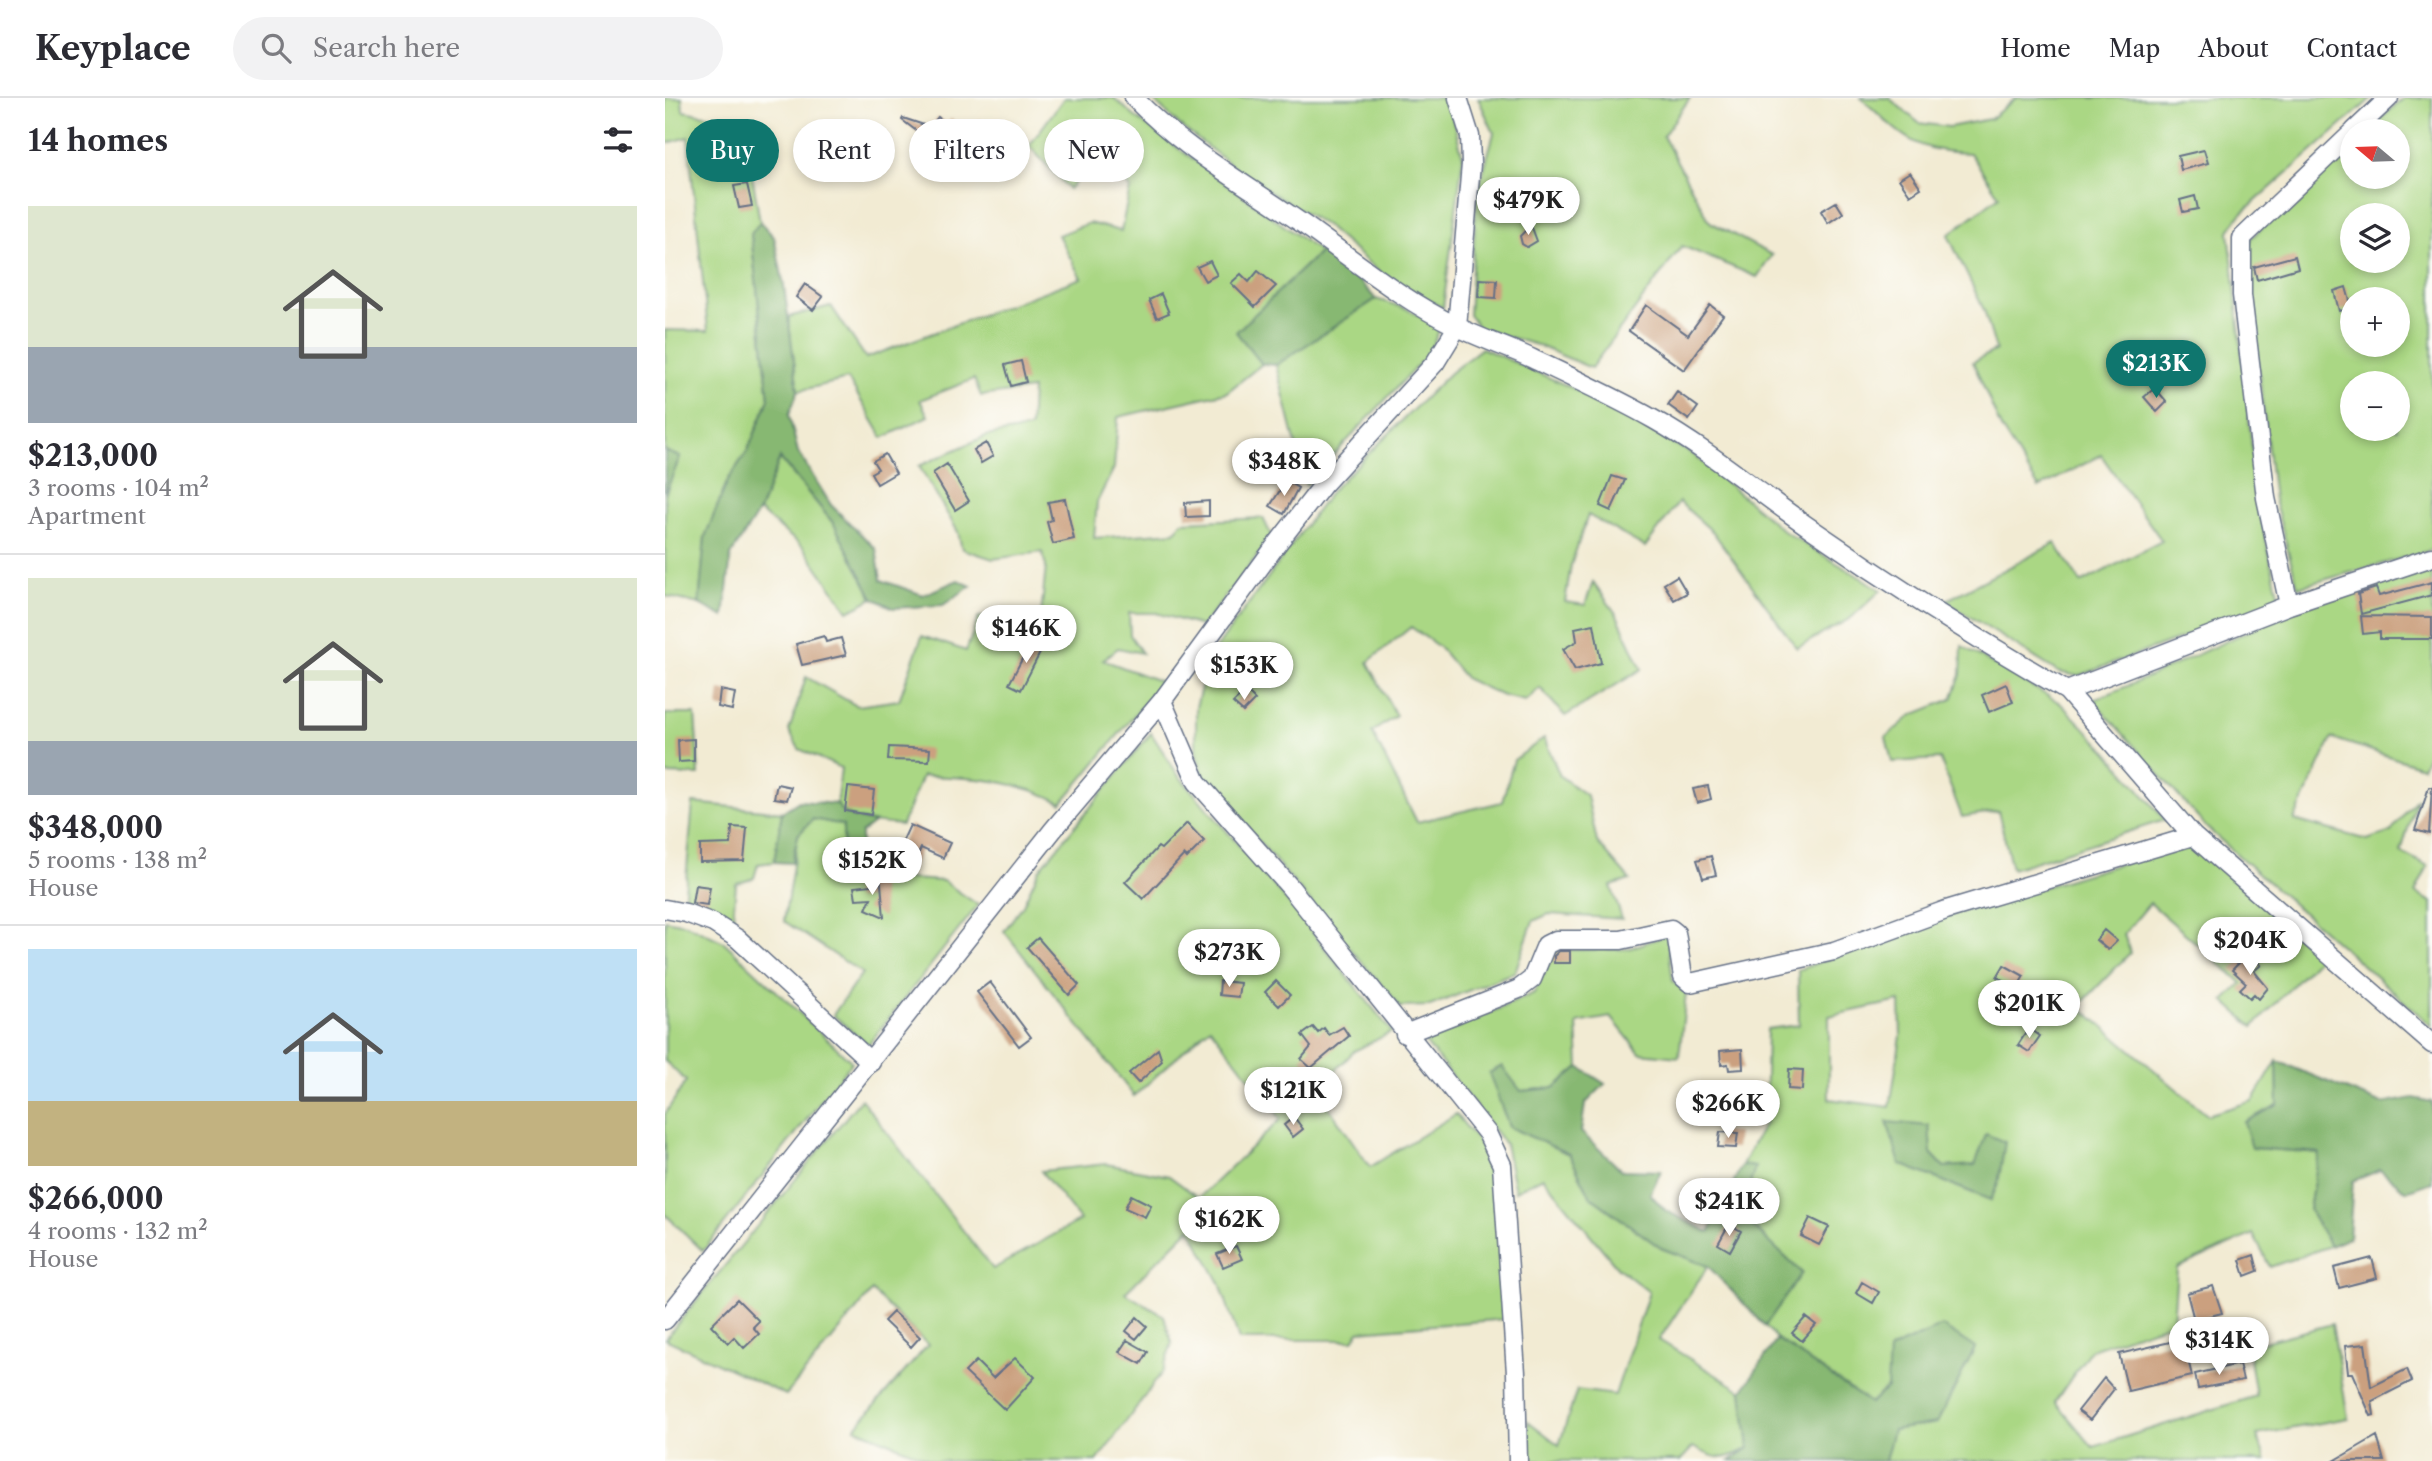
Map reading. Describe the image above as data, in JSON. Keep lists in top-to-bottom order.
{
  "north": "left",
  "page": {
    "header": "Keyplace",
    "search": "Search here",
    "nav": [
      "Home",
      "Map",
      "About",
      "Contact"
    ],
    "heading": "14 homes",
    "map_buttons": ["+", "−"],
    "chip": [
      "Buy",
      "Rent",
      "Filters",
      "New"
    ],
    "price": [
      "$479K",
      "$213K",
      "$348K",
      "$146K",
      "$153K",
      "$152K",
      "$204K",
      "$273K",
      "$201K",
      "$121K",
      "$266K",
      "$241K",
      "$162K",
      "$314K"
    ],
    "list": [
      {
        "name": "$213,000",
        "note": "3 rooms · 104 m² · Apartment"
      },
      {
        "name": "$348,000",
        "note": "5 rooms · 138 m² · House"
      },
      {
        "name": "$266,000",
        "note": "4 rooms · 132 m² · House"
      }
    ]
  }
}
